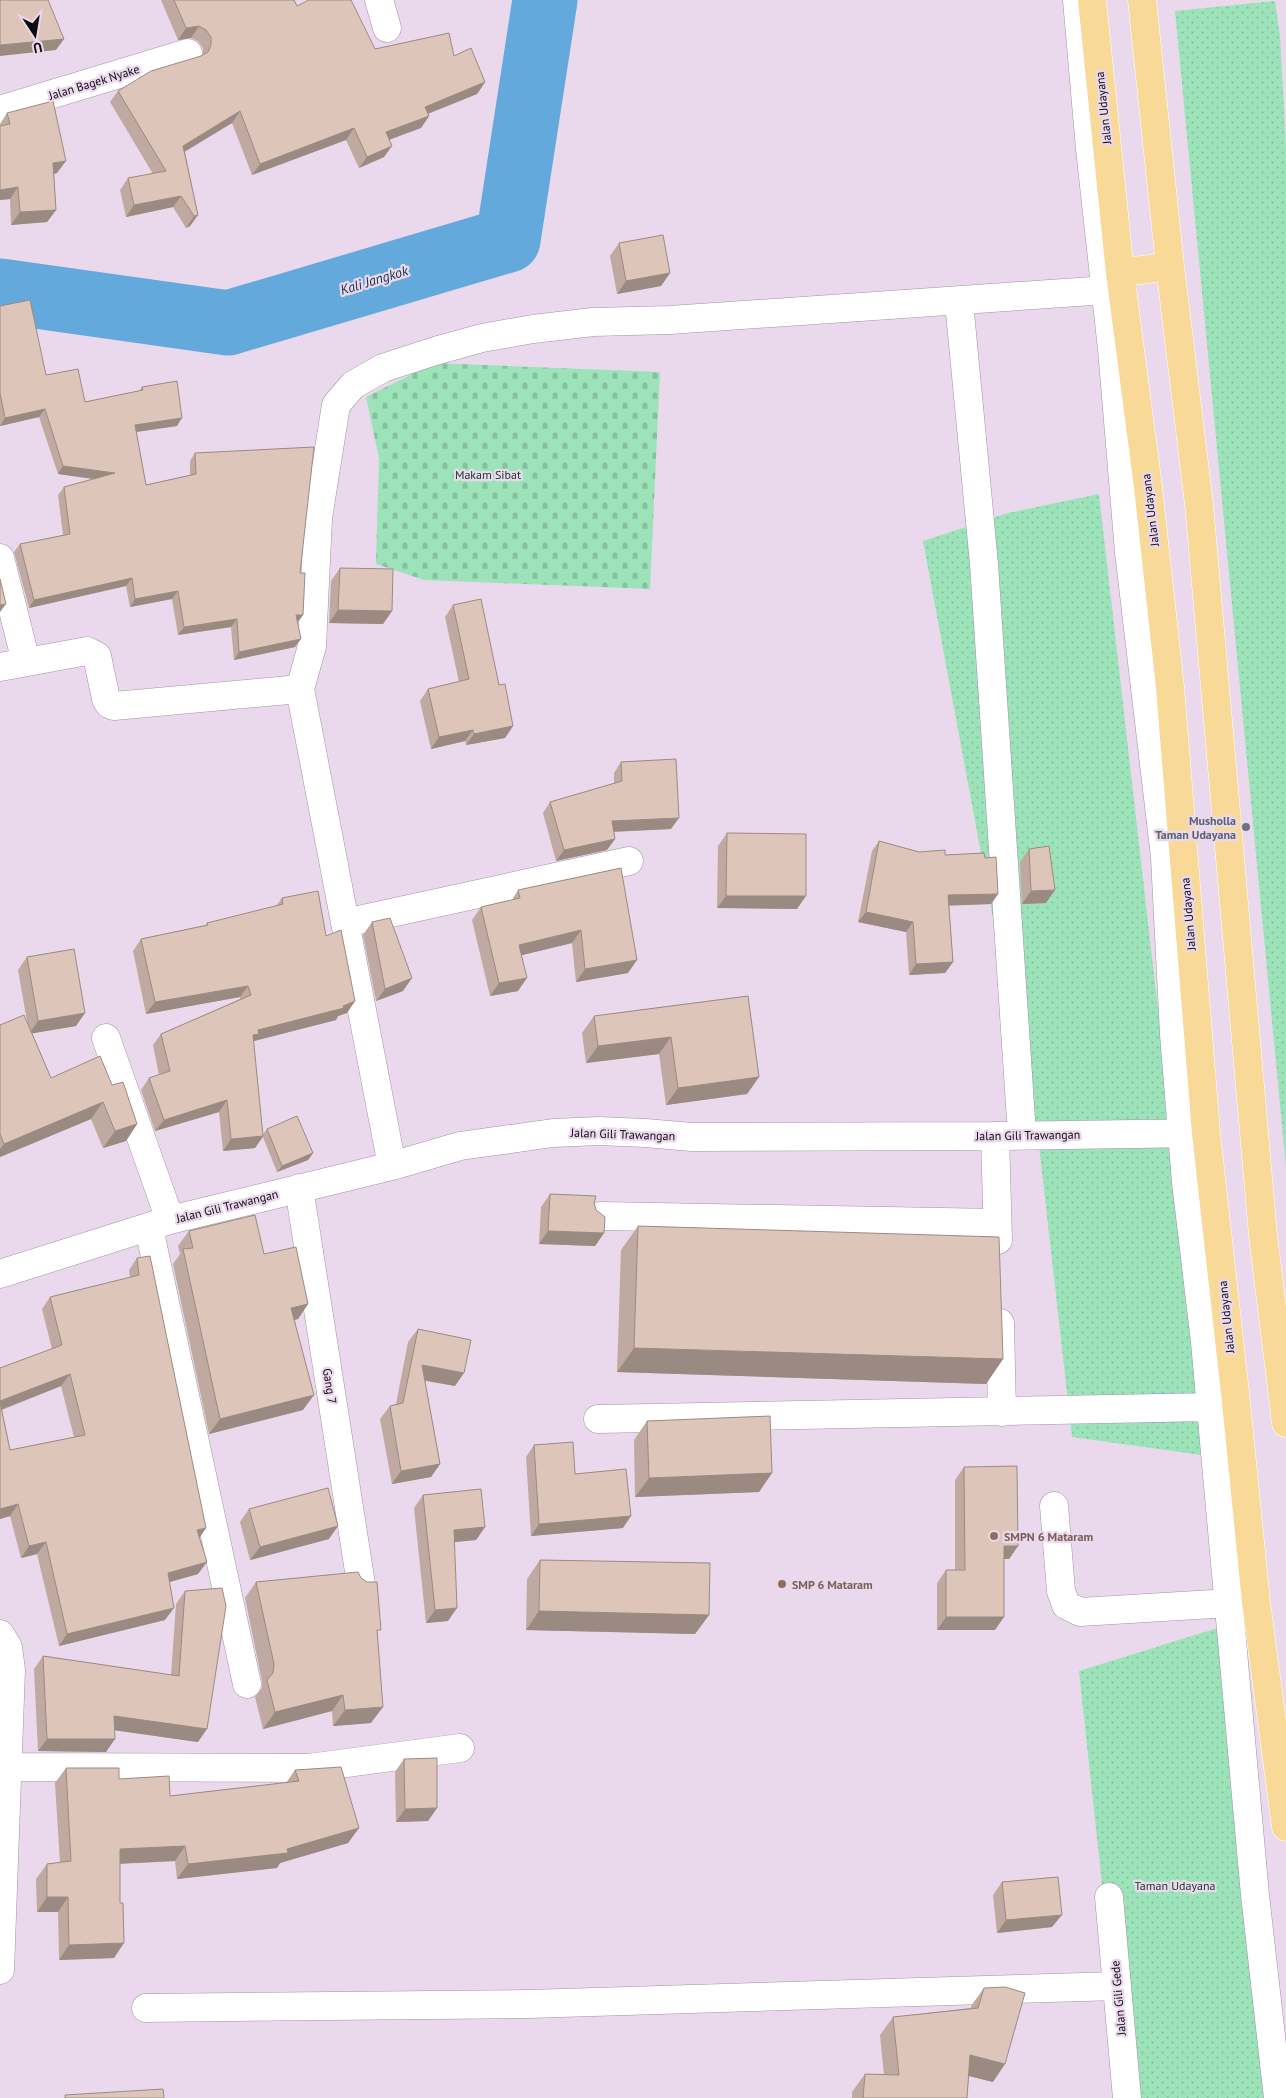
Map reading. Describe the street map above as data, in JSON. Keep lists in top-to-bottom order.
{
  "streets": {
    "main road": ["Jalan Udayana"],
    "street": [
      "Jalan Bagek Nyake",
      "Jalan Gili Trawangan",
      "Gang 7",
      "Jalan Gili Gede"
    ]
  },
  "crossings": [
    ["Jalan Udayana", "Jalan Gili Trawangan"],
    ["Jalan Gili Trawangan", "Gang 7"]
  ],
  "water": ["Kali Jangkok"],
  "parks": ["Makam Sibat", "Taman Udayana"],
  "places": ["Musholla Taman Udayana", "SMPN 6 Mataram", "SMP 6 Mataram"],
  "north": "bottom"
}
